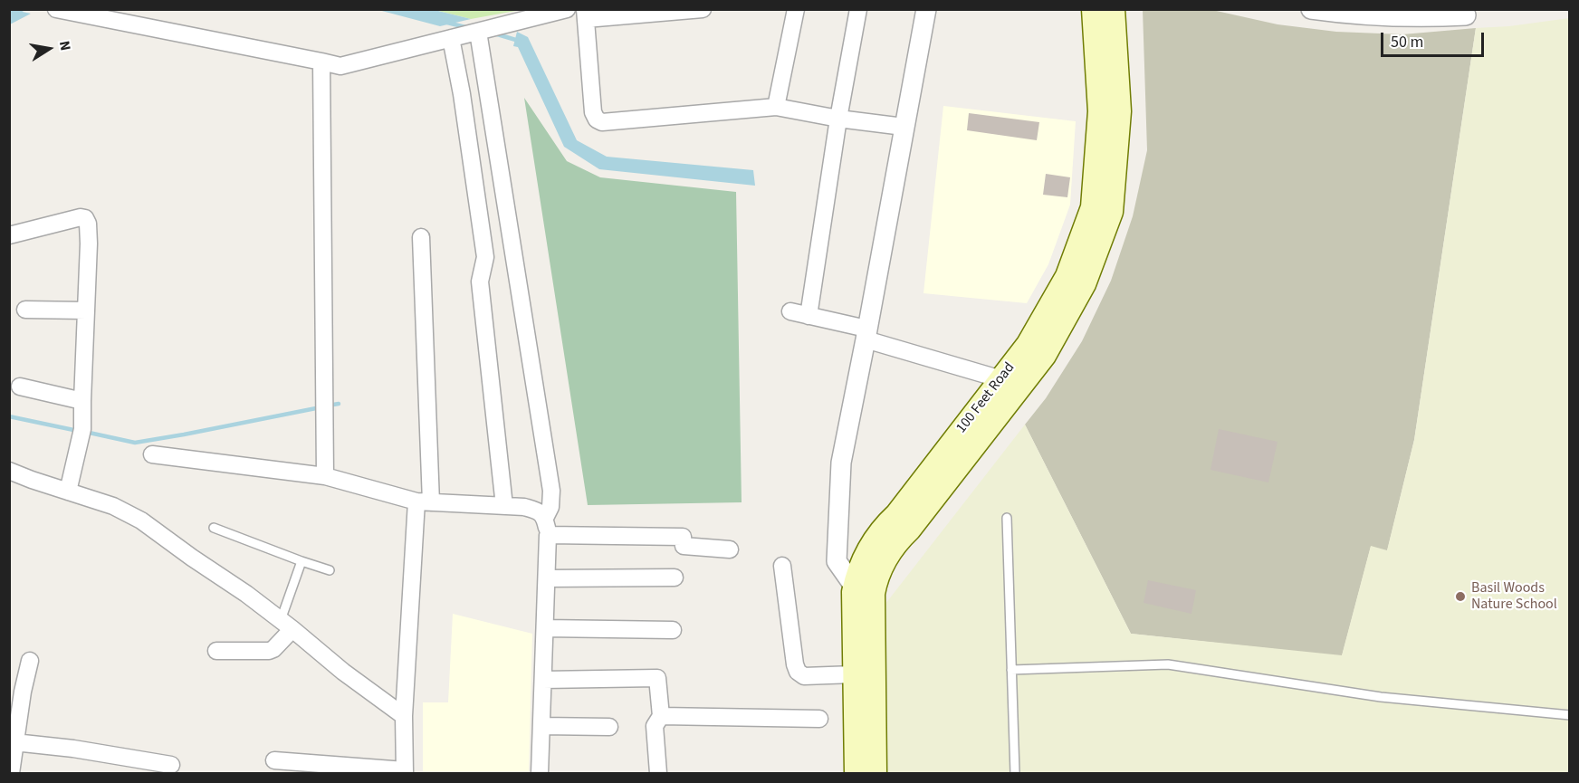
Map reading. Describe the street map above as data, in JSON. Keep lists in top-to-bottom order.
{
  "streets": {
    "main road": ["100 Feet Road"]
  },
  "places": ["Basil Woods Nature School"],
  "scale_bar": "50 m",
  "north": "right"
}
